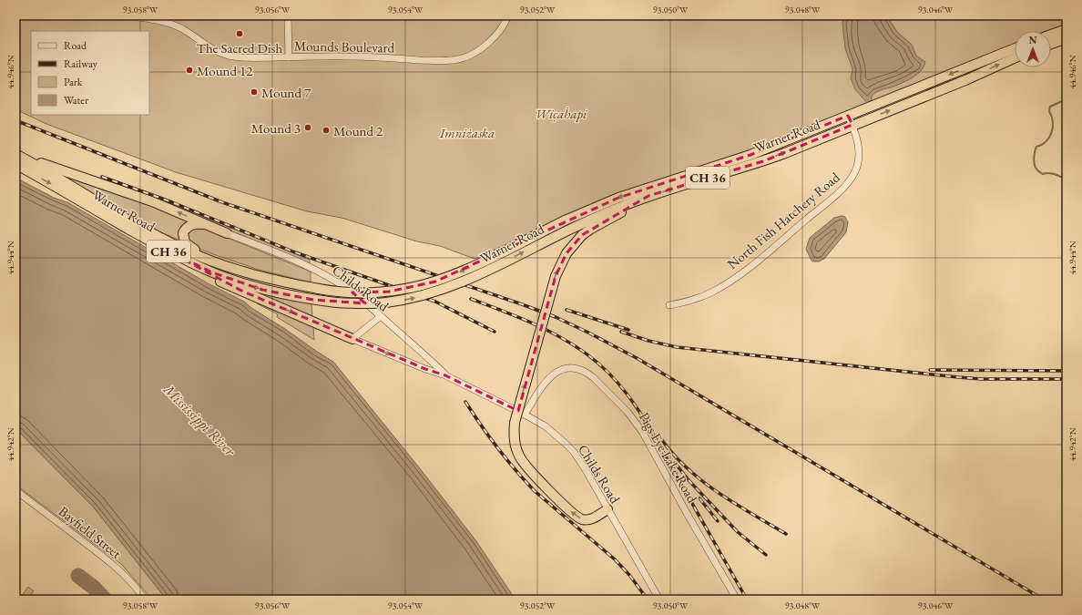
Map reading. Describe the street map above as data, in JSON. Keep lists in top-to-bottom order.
{
  "streets": {
    "highway": ["Warner Road", "CH 36"],
    "street": [
      "Mounds Boulevard",
      "North Fish Hatchery Road",
      "Childs Road",
      "Pigs Eye Lake Road",
      "Bayfield Street"
    ]
  },
  "crossings": [
    ["Warner Road", "North Fish Hatchery Road"],
    ["Childs Road", "Pigs Eye Lake Road"]
  ],
  "water": ["Mississippi River"],
  "parks": ["Wic̣aḣapi", "Imniżaska"],
  "places": [
    "The Sacred Dish",
    "Mound 12",
    "Mound 7",
    "Mound 3",
    "Mound 2"
  ],
  "legend": [
    "Road",
    "Railway",
    "Park",
    "Water"
  ],
  "north": "top",
  "coordinates": [
    "93.058°W",
    "93.056°W",
    "93.054°W",
    "93.052°W",
    "93.050°W",
    "93.048°W",
    "93.046°W",
    "44.946°N",
    "44.944°N",
    "44.942°N"
  ]
}
